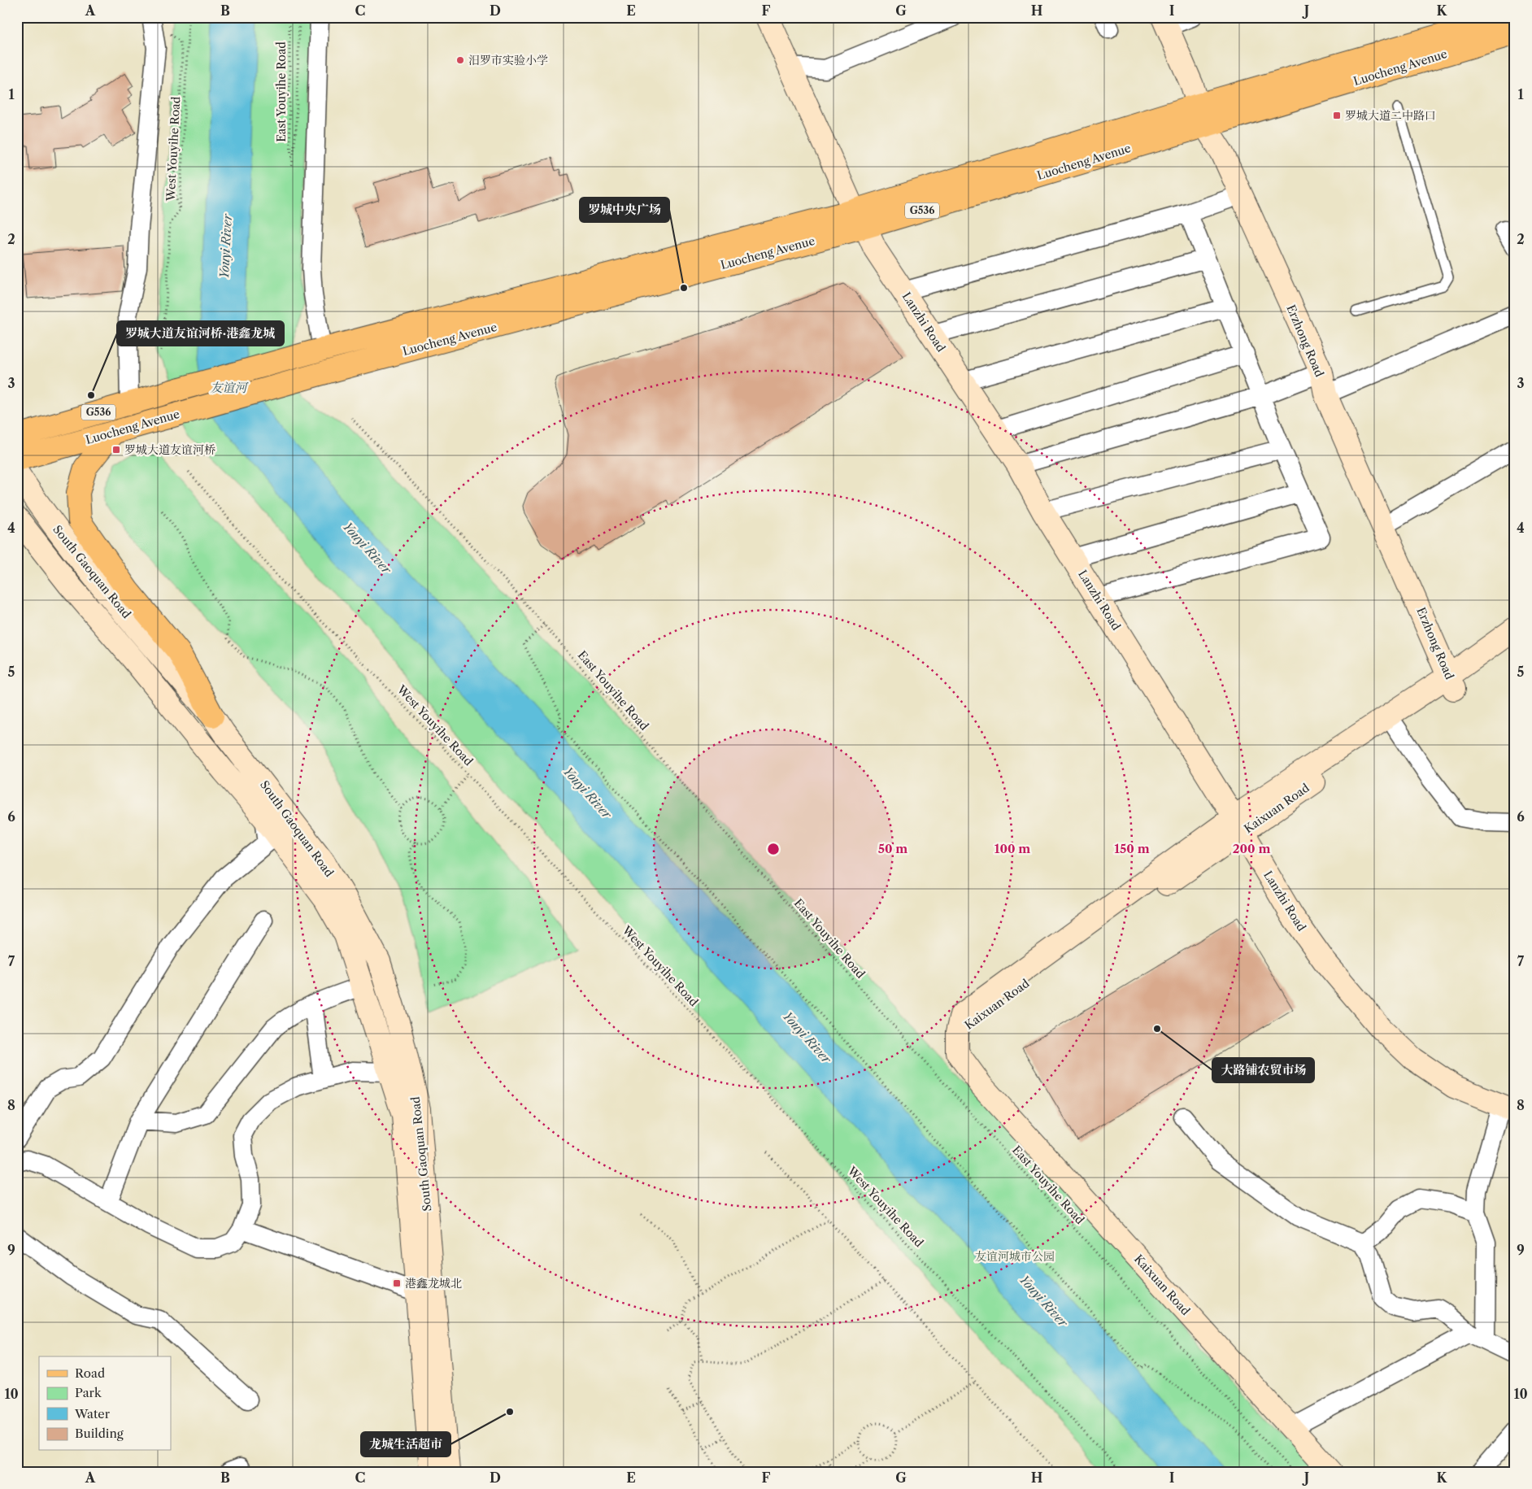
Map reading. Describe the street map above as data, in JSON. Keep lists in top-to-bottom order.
{
  "streets": {
    "main road": ["Luocheng Avenue", "G536"],
    "street": [
      "Lanzhi Road",
      "Erzhong Road",
      "South Gaoquan Road",
      "Kaixuan Road"
    ],
    "path": ["East Youyihe Road", "West Youyihe Road"]
  },
  "crossings": [
    ["Luocheng Avenue", "Lanzhi Road"],
    ["Luocheng Avenue", "Erzhong Road"],
    ["Lanzhi Road", "Kaixuan Road"],
    ["Erzhong Road", "Kaixuan Road"]
  ],
  "water": ["Youyi River", "友谊河"],
  "parks": ["友谊河城市公园"],
  "places": {
    "other": [
      "汨罗市实验小学",
      "罗城中央广场",
      "罗城大道友谊河桥·港鑫龙城",
      "大路铺农贸市场",
      "龙城生活超市"
    ],
    "transit": ["罗城大道二中路口", "罗城大道友谊河桥", "港鑫龙城北"]
  },
  "legend": [
    "Road",
    "Park",
    "Water",
    "Building"
  ],
  "grid": {
    "columns": [
      "A",
      "B",
      "C",
      "D",
      "E",
      "F",
      "G",
      "H",
      "I",
      "J",
      "K"
    ],
    "rows": [
      "1",
      "2",
      "3",
      "4",
      "5",
      "6",
      "7",
      "8",
      "9",
      "10"
    ]
  },
  "rings": [
    "50 m",
    "100 m",
    "150 m",
    "200 m"
  ]
}
